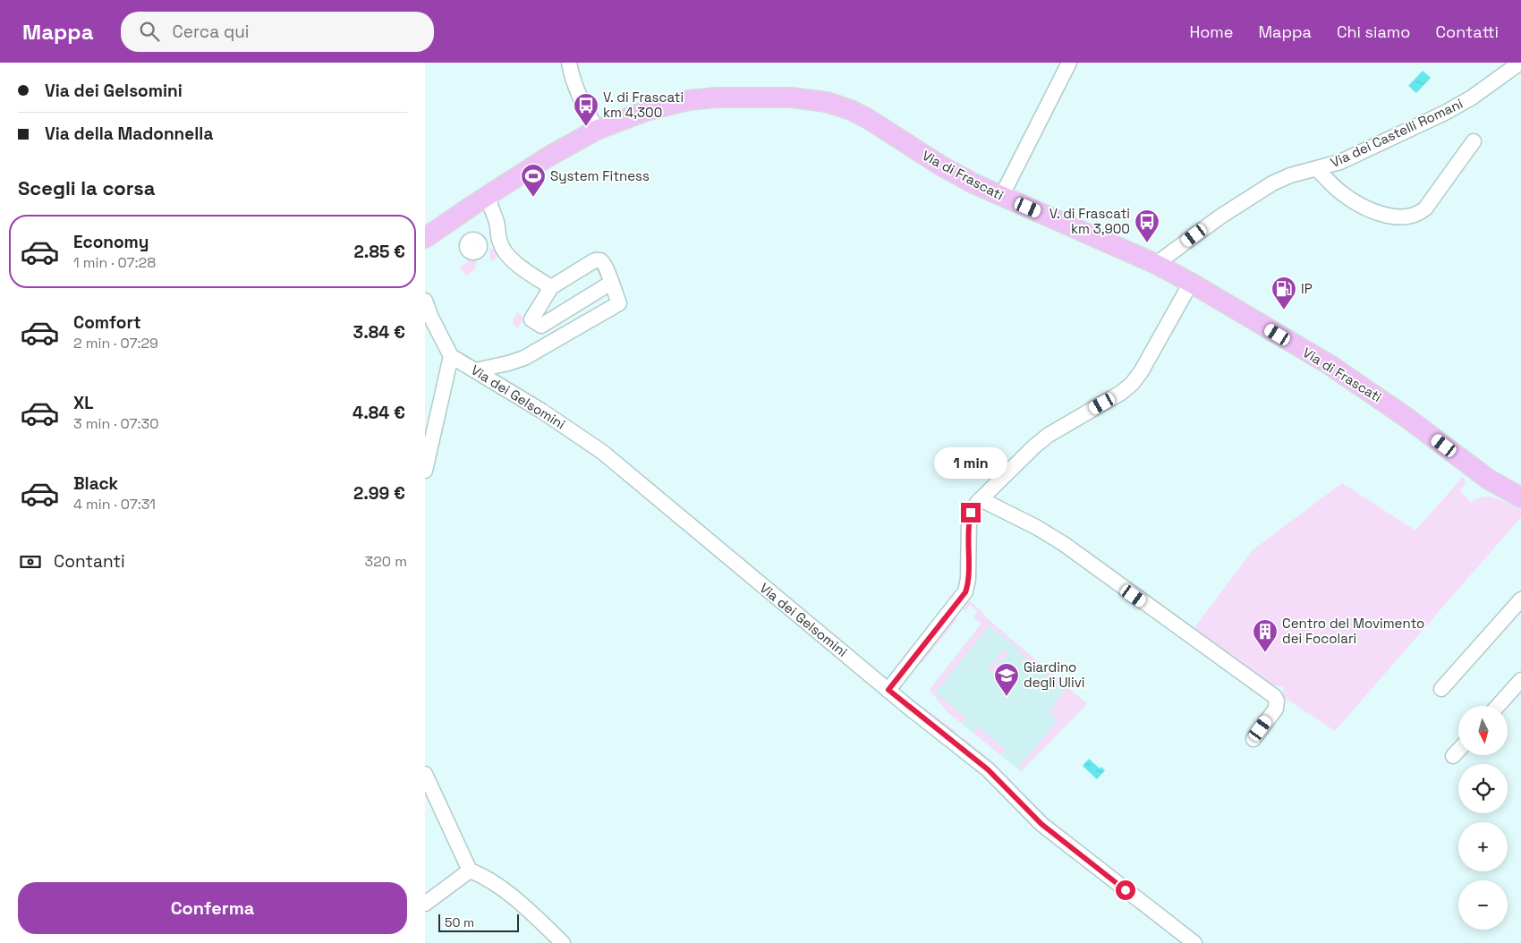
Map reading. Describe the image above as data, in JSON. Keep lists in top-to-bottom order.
{
  "streets": {
    "main road": ["Via di Frascati"],
    "street": ["Via dei Castelli Romani", "Via dei Gelsomini"]
  },
  "crossings": [
    ["Via dei Castelli Romani", "Via di Frascati"]
  ],
  "places": {
    "bus stop": ["V. di Frascati km 4,300", "V. di Frascati km 3,900"],
    "sports": ["System Fitness"],
    "fuel station": ["IP"],
    "building": ["Centro del Movimento dei Focolari"],
    "school or university": ["Giardino degli Ulivi"]
  },
  "scale_bar": "50 m",
  "north": "bottom",
  "page": {
    "header": "Mappa",
    "search": "Cerca qui",
    "nav": [
      "Home",
      "Mappa",
      "Chi siamo",
      "Contatti"
    ],
    "banner": ["Via dei Gelsomini", "Via della Madonnella"],
    "heading": "Scegli la corsa",
    "list": [
      {
        "name": "Economy",
        "note": "1 min · 07:28",
        "value": "2.85 €"
      },
      {
        "name": "Comfort",
        "note": "2 min · 07:29",
        "value": "3.84 €"
      },
      {
        "name": "XL",
        "note": "3 min · 07:30",
        "value": "4.84 €"
      },
      {
        "name": "Black",
        "note": "4 min · 07:31",
        "value": "2.99 €"
      }
    ],
    "bubble": "1 min",
    "pay": ["Contanti", "320 m"],
    "map_buttons": ["+", "−"],
    "buttons": "Conferma",
    "scale": "50 m"
  }
}
